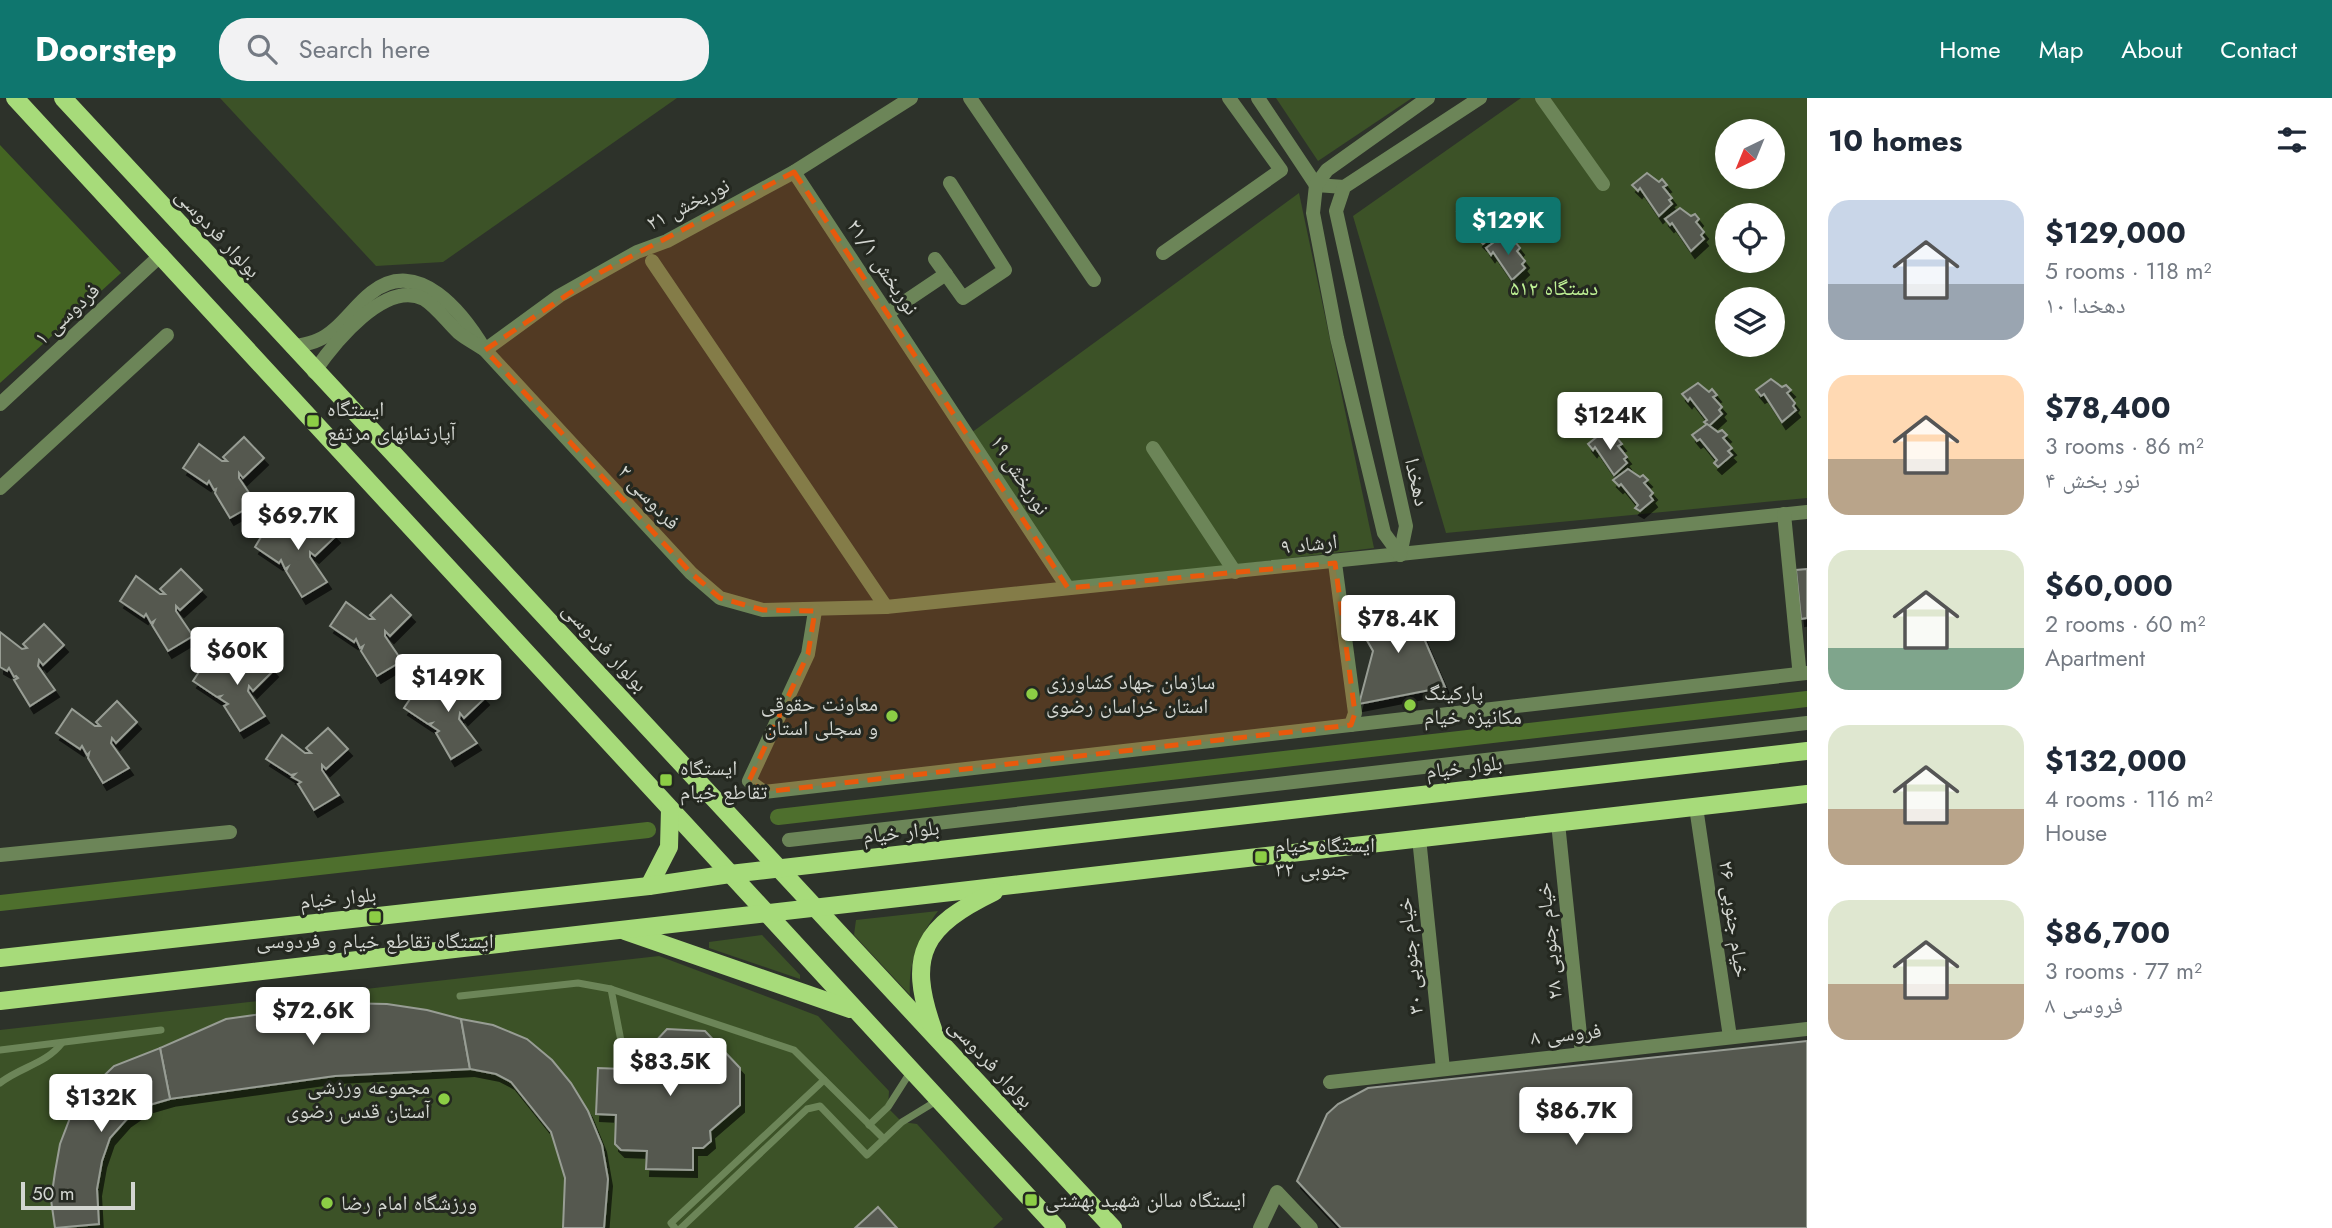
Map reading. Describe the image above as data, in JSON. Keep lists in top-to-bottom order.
{
  "streets": {
    "main road": ["بولوار فردوسی", "بلوار خیام"],
    "street": [
      "نوربخش ۲۱",
      "نوربخش ۲۱/۱",
      "فردوسی ۱",
      "نوربخش ۱۹",
      "دهخدا",
      "فردوسی ۲",
      "ارشاد ۹",
      "خیام جنوبی ۲۶",
      "خیام جنوبی ۲۸",
      "خیام جنوبی ۳۰",
      "فروسی ۸"
    ]
  },
  "crossings": [
    ["نوربخش ۲۱", "نوربخش ۲۱/۱"],
    ["نوربخش ۲۱", "فردوسی ۲"],
    ["بولوار فردوسی", "فردوسی ۲"],
    ["بولوار فردوسی", "بلوار خیام"],
    ["نوربخش ۲۱/۱", "نوربخش ۱۹"],
    ["نوربخش ۱۹", "ارشاد ۹"],
    ["دهخدا", "ارشاد ۹"],
    ["فردوسی ۲", "ارشاد ۹"],
    ["خیام جنوبی ۲۶", "فروسی ۸"],
    ["خیام جنوبی ۲۸", "فروسی ۸"],
    ["خیام جنوبی ۳۰", "فروسی ۸"]
  ],
  "parks": ["۵۱۲ دستگاه"],
  "places": {
    "transit": [
      "ایستگاه آپارتمانهای مرتفع",
      "ایستگاه تقاطع خیام",
      "ایستگاه خیام جنوبی ۳۲",
      "ایستگاه تقاطع خیام و فردوسی",
      "ایستگاه سالن شهید بهشتی"
    ],
    "other": [
      "سازمان جهاد کشاورزی استان خراسان رضوی",
      "پارکینگ مکانیزه خیام",
      "معاونت حقوقی و سجلی استان",
      "مجموعه ورزشی آستان قدس رضوی",
      "ورزشگاه امام رضا"
    ]
  },
  "scale_bar": "50 m",
  "north": "bottom left",
  "page": {
    "header": "Doorstep",
    "search": "Search here",
    "nav": [
      "Home",
      "Map",
      "About",
      "Contact"
    ],
    "heading": "10 homes",
    "list": [
      {
        "name": "$129,000",
        "note": "5 rooms · 118 m² · دهخدا ۱۰"
      },
      {
        "name": "$78,400",
        "note": "3 rooms · 86 m² · نور بخش ۴"
      },
      {
        "name": "$60,000",
        "note": "2 rooms · 60 m² · Apartment"
      },
      {
        "name": "$132,000",
        "note": "4 rooms · 116 m² · House"
      },
      {
        "name": "$86,700",
        "note": "3 rooms · 77 m² · فروسی ۸"
      }
    ],
    "price": [
      "$129K",
      "$124K",
      "$69.7K",
      "$78.4K",
      "$60K",
      "$149K",
      "$72.6K",
      "$83.5K",
      "$132K",
      "$86.7K"
    ],
    "scale": "50 m"
  }
}
